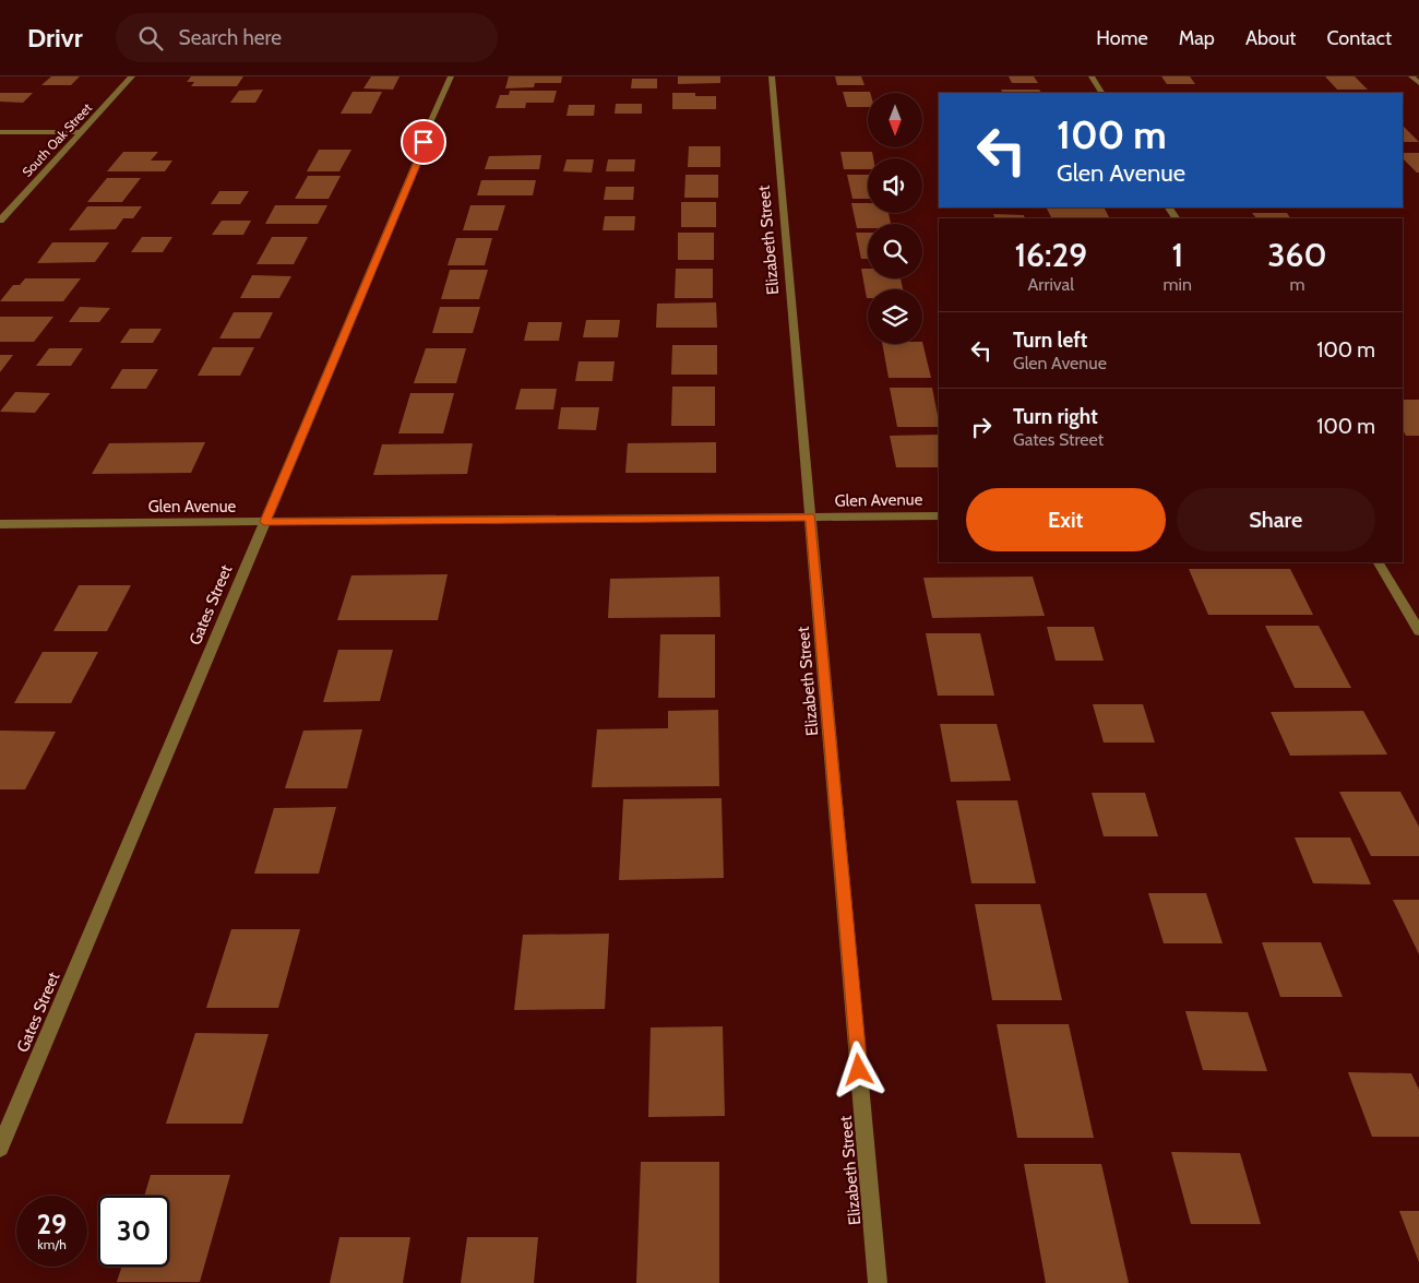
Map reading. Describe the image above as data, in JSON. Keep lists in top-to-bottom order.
{
  "streets": {
    "street": [
      "South Oak Street",
      "Elizabeth Street",
      "Glen Avenue",
      "Gates Street"
    ]
  },
  "crossings": [
    ["Elizabeth Street", "Glen Avenue"],
    ["Glen Avenue", "Gates Street"]
  ],
  "north": "bottom",
  "page": {
    "header": "Drivr",
    "search": "Search here",
    "nav": [
      "Home",
      "Map",
      "About",
      "Contact"
    ],
    "turn": ["100 m", "Glen Avenue"],
    "eta": [
      "16:29",
      "Arrival",
      "1",
      "min",
      "360",
      "m"
    ],
    "list": [
      {
        "name": "Turn left",
        "note": "Glen Avenue",
        "value": "100 m"
      },
      {
        "name": "Turn right",
        "note": "Gates Street",
        "value": "100 m"
      }
    ],
    "buttons": ["Exit", "Share"],
    "speed": "29 km/h",
    "limit": "30"
  }
}
